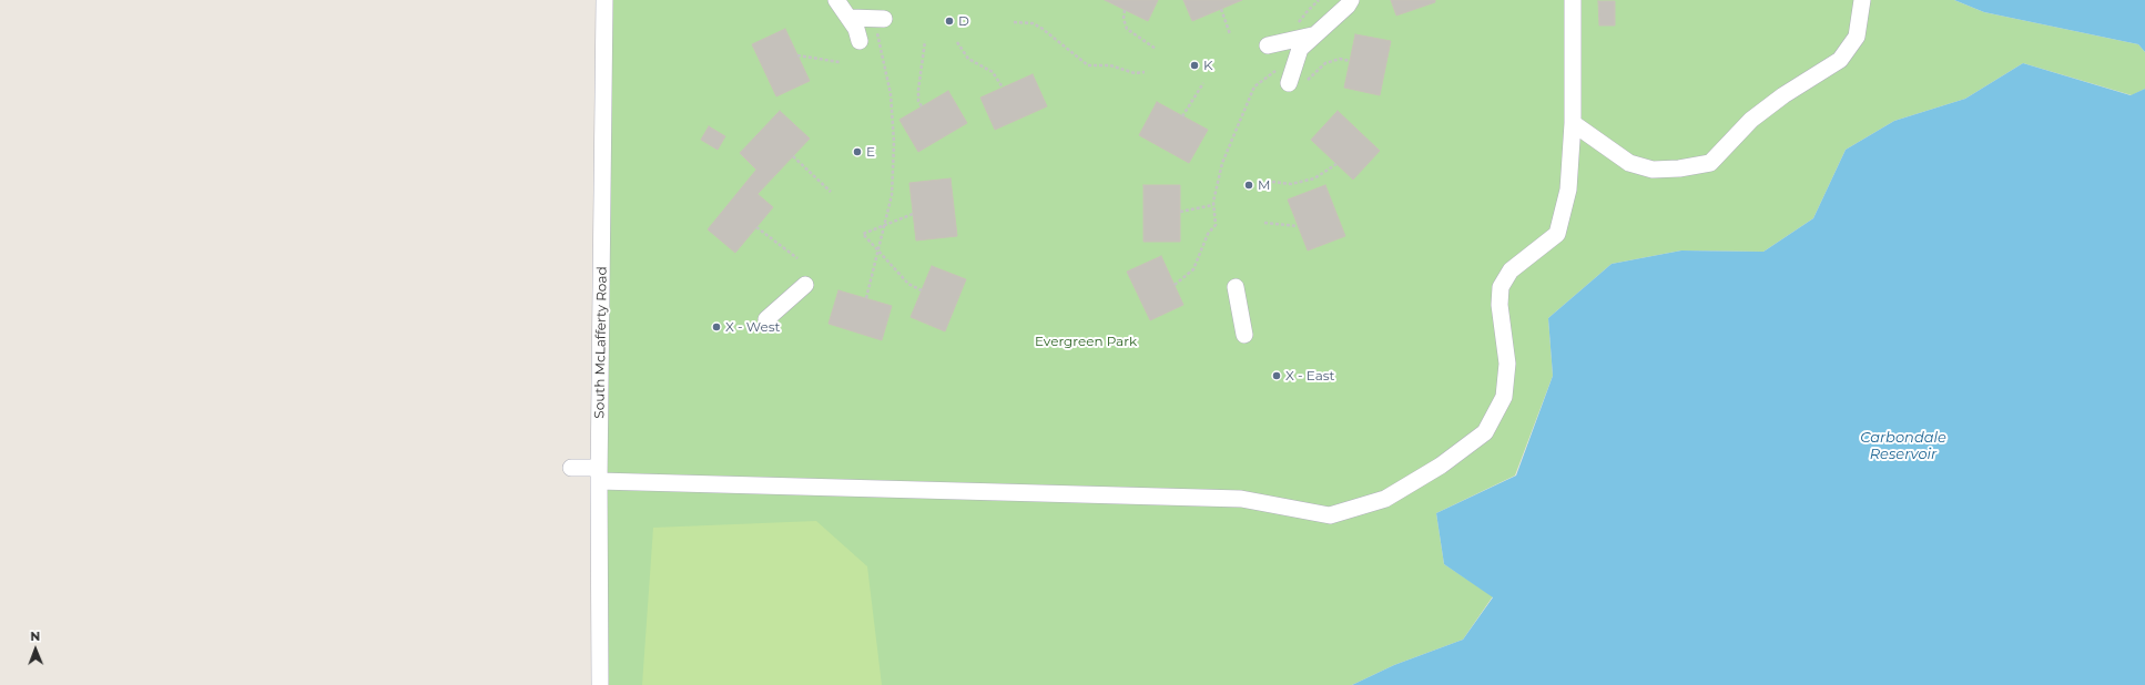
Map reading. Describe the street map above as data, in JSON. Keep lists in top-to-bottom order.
{
  "streets": {
    "street": ["South McLafferty Road"]
  },
  "water": ["Carbondale Reservoir"],
  "parks": ["Evergreen Park"],
  "places": [
    "D",
    "K",
    "E",
    "M",
    "X - West",
    "X - East"
  ],
  "north": "top"
}
